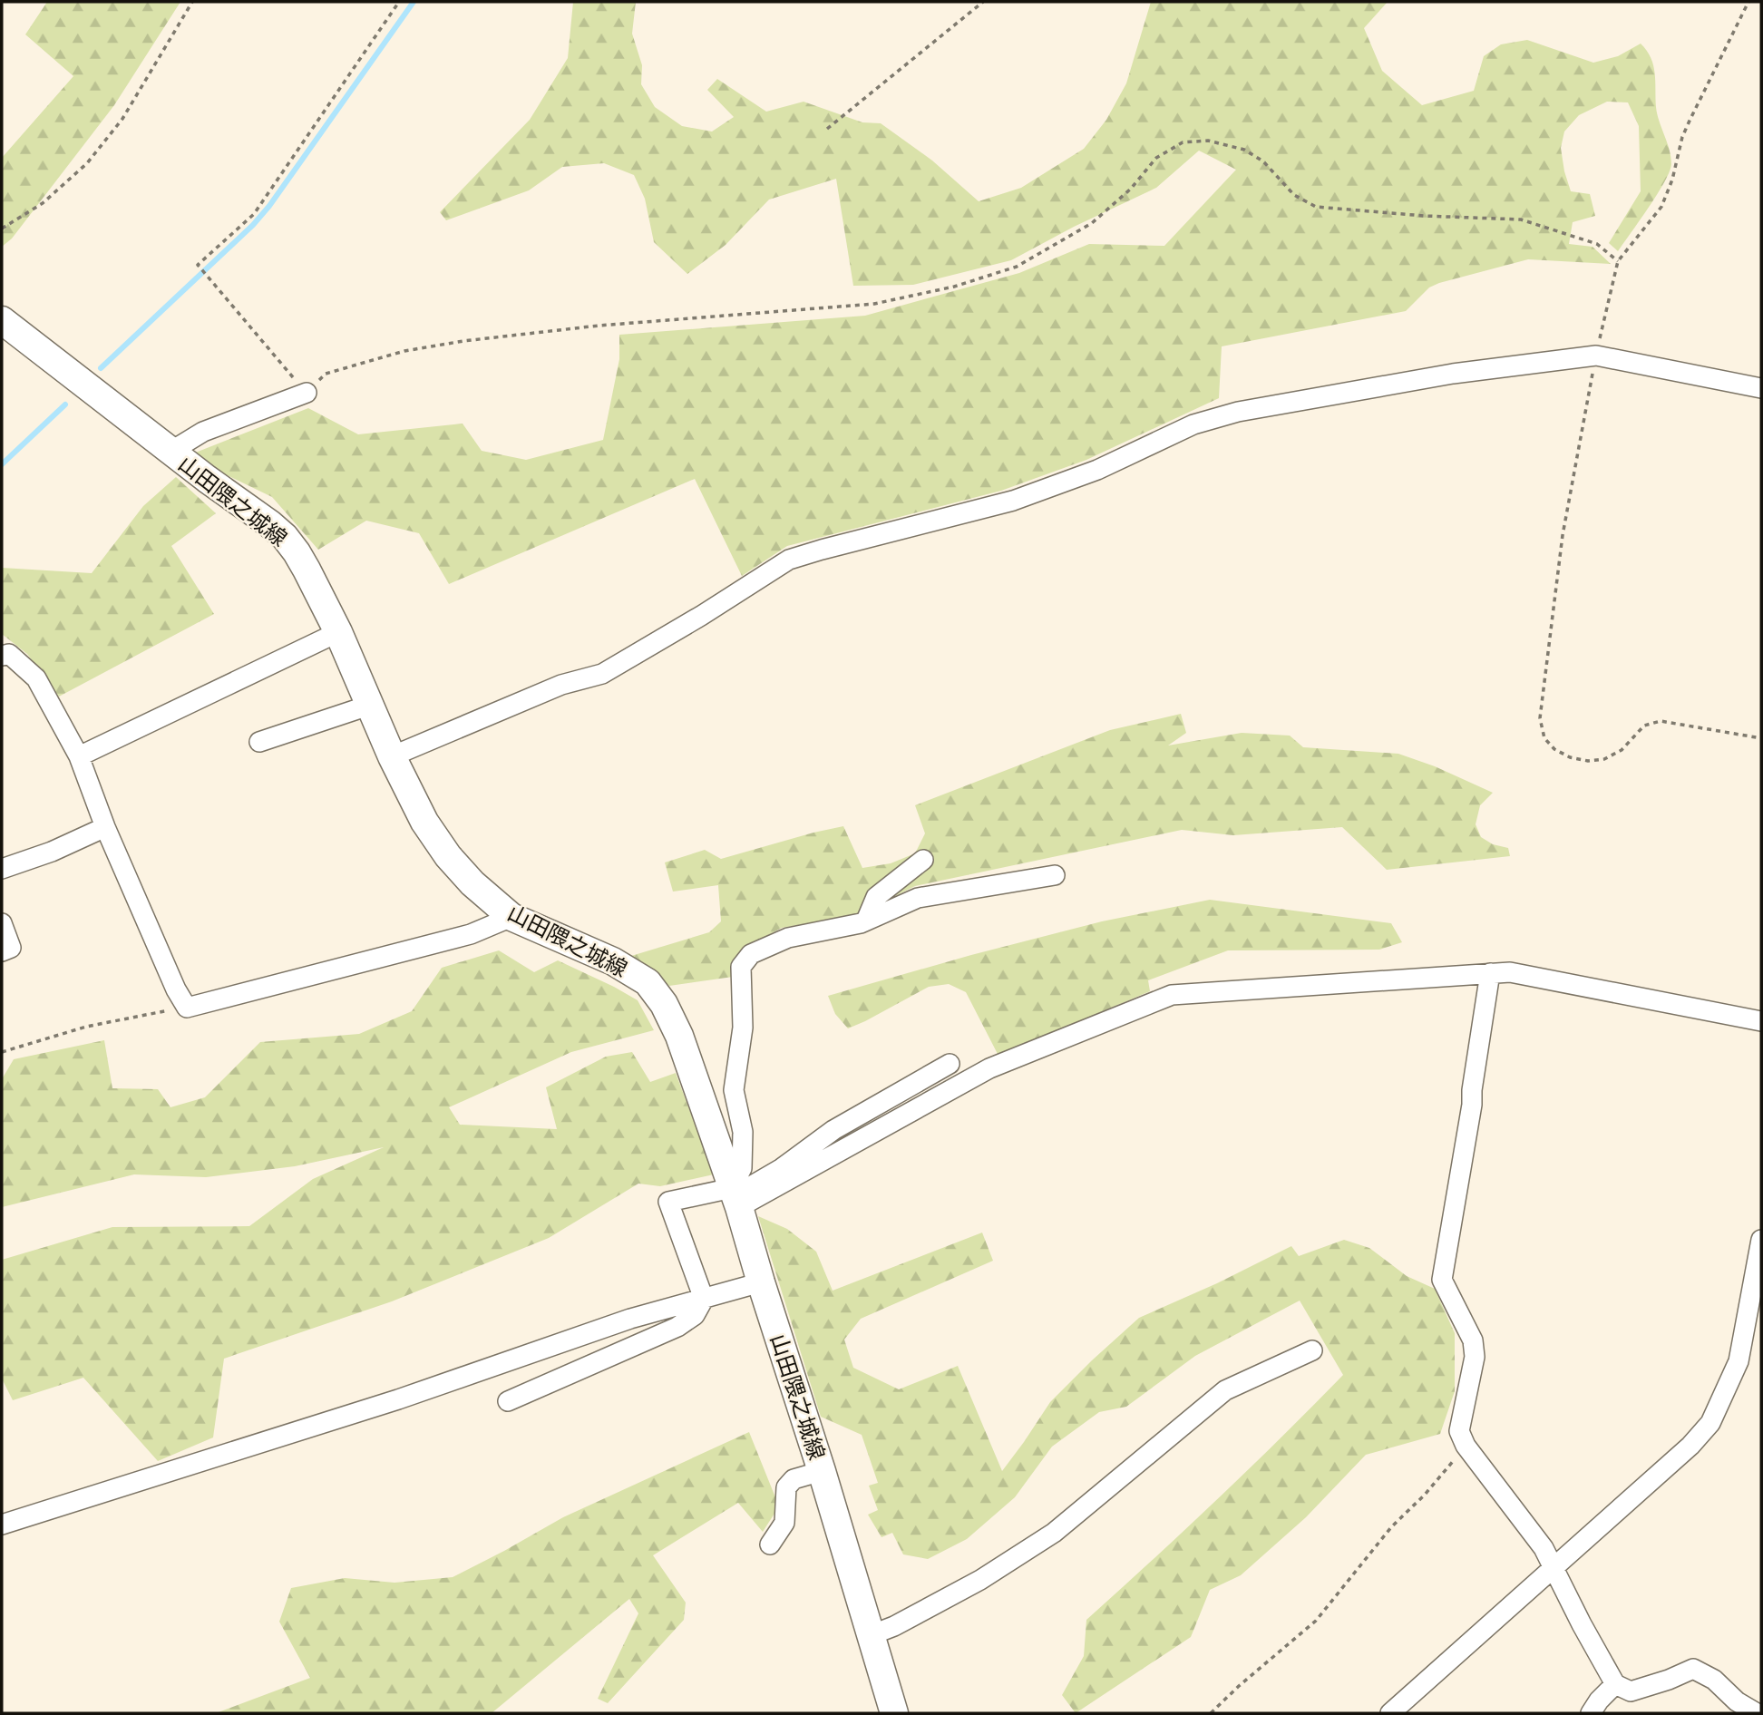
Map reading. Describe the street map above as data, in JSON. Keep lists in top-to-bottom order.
{
  "streets": {
    "main road": ["山田隈之城線"]
  }
}
